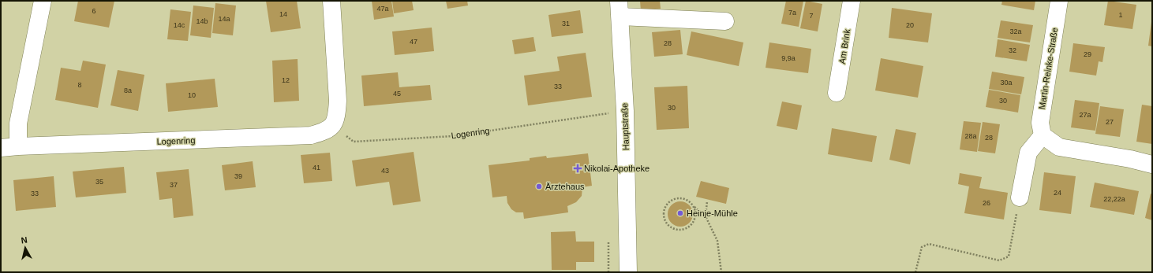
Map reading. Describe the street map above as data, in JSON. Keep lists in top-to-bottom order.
{
  "streets": {
    "street": [
      "Am Brink",
      "Martin-Reinke-Straße",
      "Hauptstraße",
      "Logenring"
    ]
  },
  "places": {
    "health": ["Nikolai-Apotheke"],
    "other": ["Ärztehaus", "Heinje-Mühle"]
  },
  "house_numbers": [
    "47a",
    "6",
    "7a",
    "14",
    "1",
    "7",
    "14a",
    "14b",
    "31",
    "14c",
    "20",
    "32a",
    "47",
    "28",
    "32",
    "29",
    "9,9a",
    "12",
    "30a",
    "8",
    "33",
    "8a",
    "45",
    "10",
    "30",
    "30",
    "27a",
    "27",
    "28a",
    "28",
    "41",
    "43",
    "39",
    "35",
    "37",
    "24",
    "33",
    "22,22a",
    "26"
  ],
  "north": "top"
}
